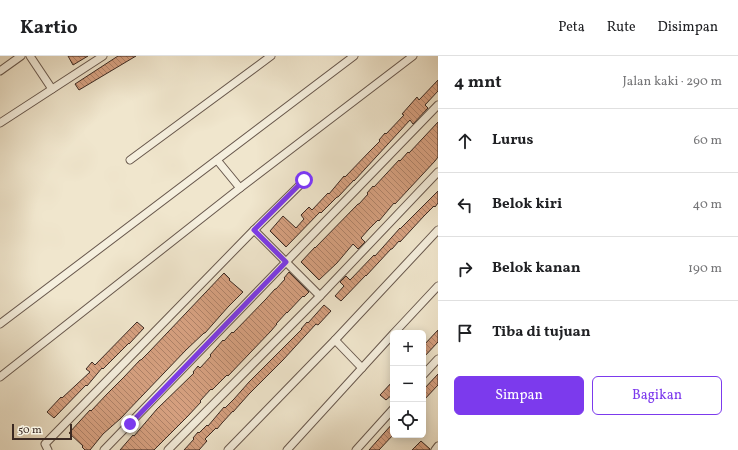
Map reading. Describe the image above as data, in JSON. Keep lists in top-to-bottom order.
{
  "scale_bar": "50 m",
  "page": {
    "header": "Kartio",
    "nav": ["Peta", "Rute", "Disimpan"],
    "heading": ["4 mnt", "Jalan kaki · 290 m"],
    "list": [
      ["Lurus", "60 m"],
      ["Belok kiri", "40 m"],
      ["Belok kanan", "190 m"],
      "Tiba di tujuan"
    ],
    "map_buttons": ["+", "−"],
    "buttons": ["Simpan", "Bagikan"],
    "scale": "50 m"
  }
}
